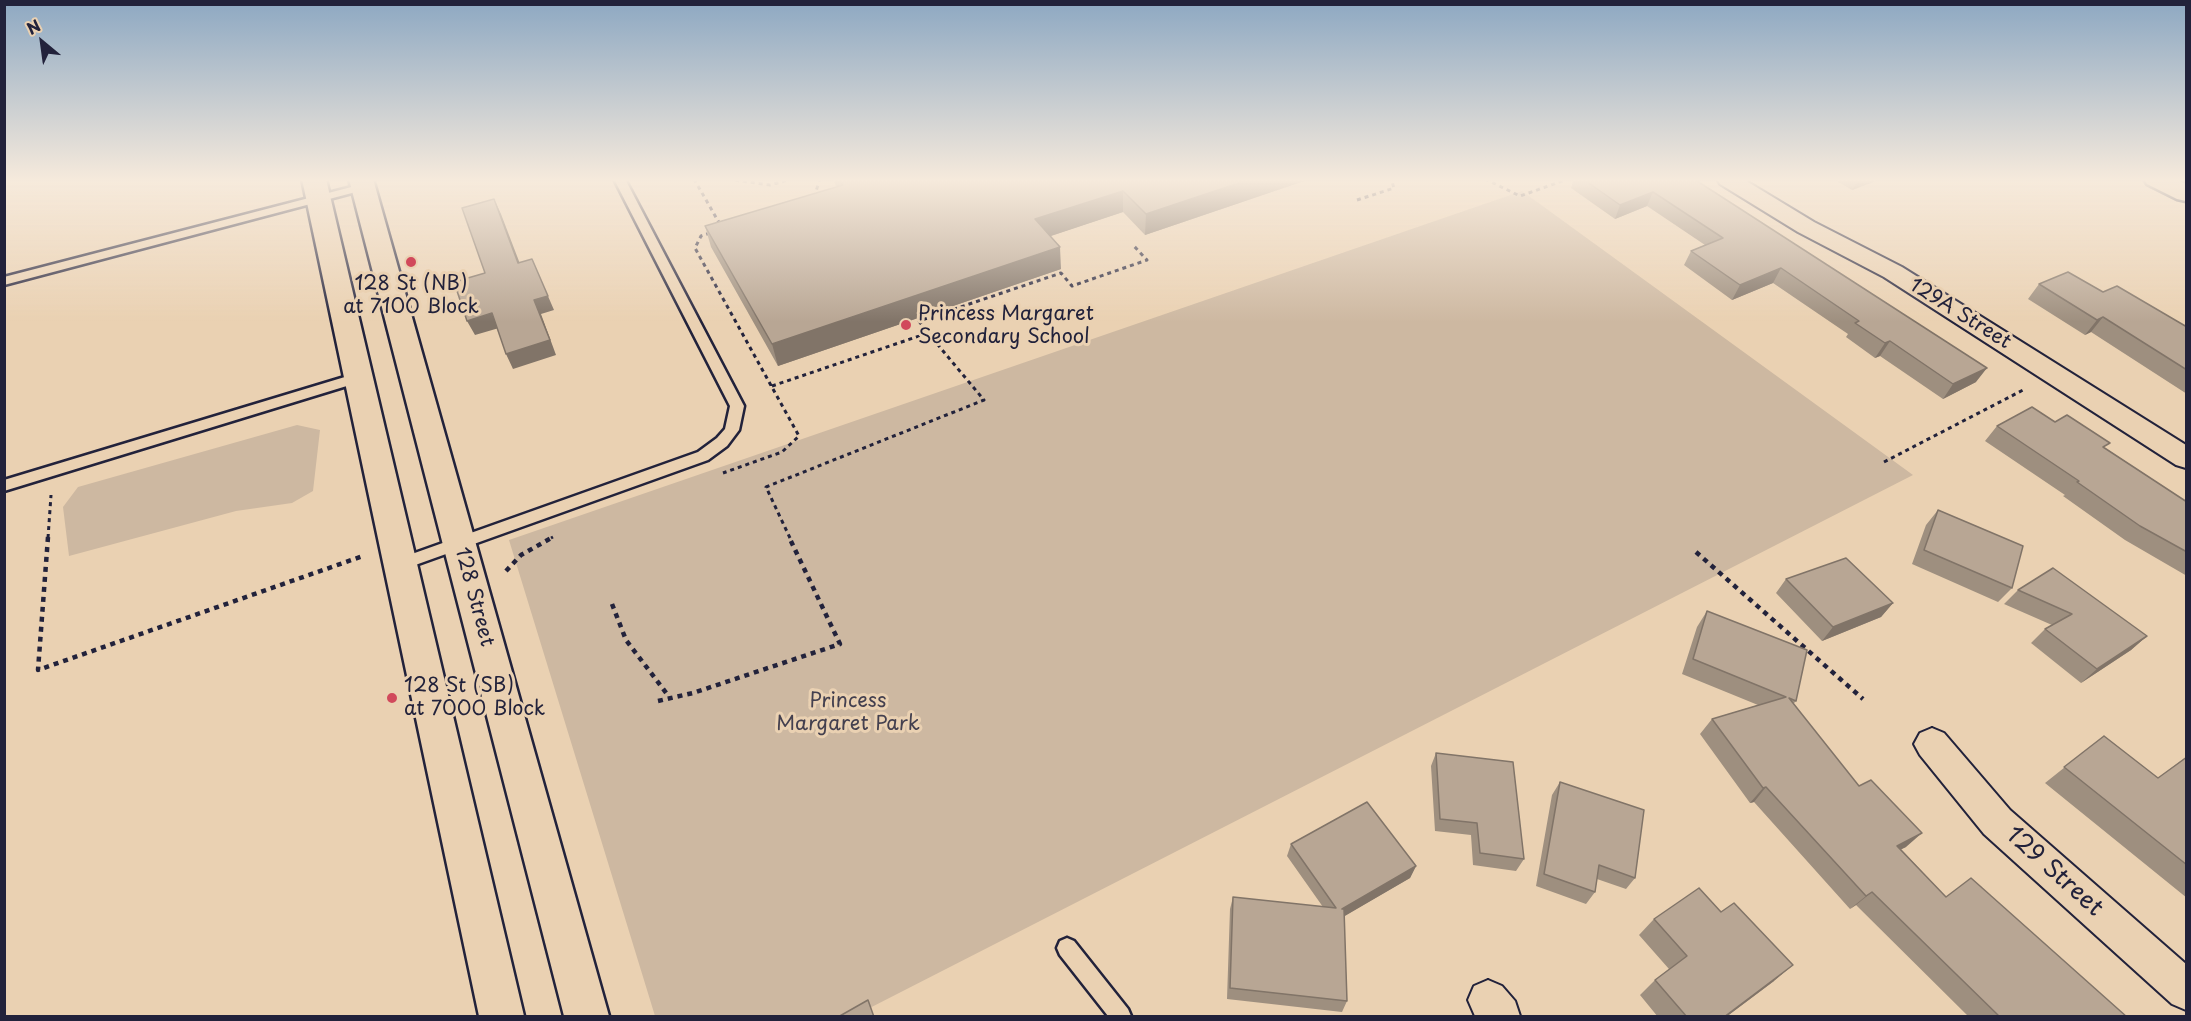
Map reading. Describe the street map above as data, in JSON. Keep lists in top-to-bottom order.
{
  "streets": {
    "main road": ["128 Street"],
    "street": ["129A Street", "129 Street"]
  },
  "parks": ["Princess Margaret Park"],
  "places": ["128 St (NB) at 7100 Block", "Princess Margaret Secondary School", "128 St (SB) at 7000 Block"],
  "north": "top left"
}
